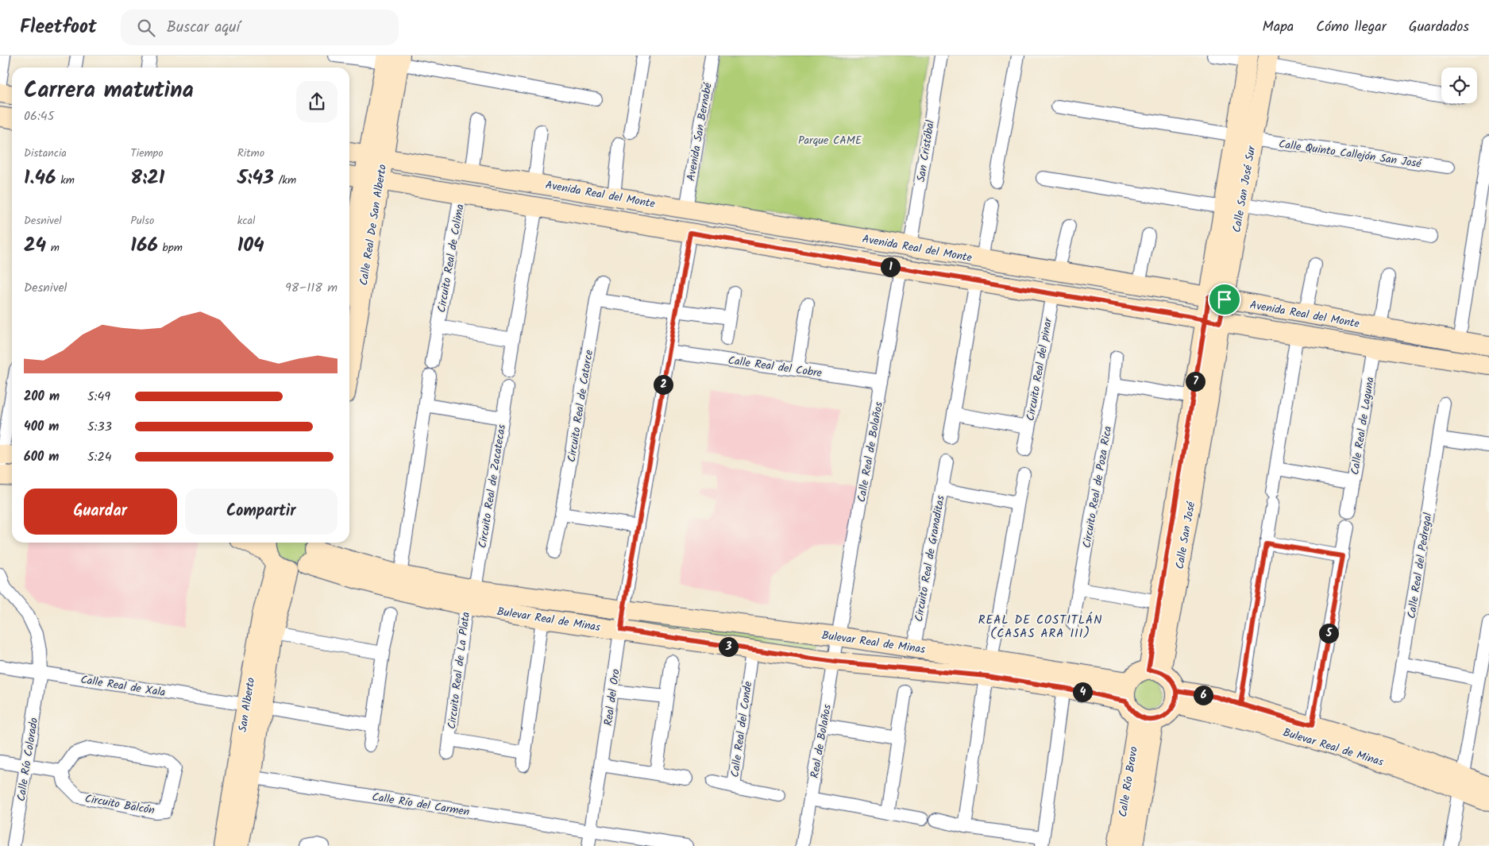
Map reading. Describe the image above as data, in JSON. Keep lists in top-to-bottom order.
{
  "streets": {
    "street": [
      "Avenida San Bernabé",
      "San Cristóbal",
      "Calle Quinto Callejón San José",
      "Calle San José Sur",
      "Avenida Real del Monte",
      "Calle Real De San Alberto",
      "Circuito Real de Colima",
      "Calle Real del Cobre",
      "Circuito Real del pinar",
      "Circuito Real de Catorce",
      "Calle Real de Laguna",
      "Calle Real de Bolaños",
      "Circuito Real de Zacatecas",
      "Circuito Real de Poza Rica",
      "Calle San José",
      "Circuito Real de Granaditas",
      "Calle Real del Pedregal",
      "Bulevar Real de Minas",
      "Circuito Real de La Plata",
      "Calle Real de Xala",
      "Real del Oro",
      "San Alberto",
      "Calle Real del Conde",
      "Real de Bolaños",
      "Calle Río Colorado",
      "Calle Río Bravo",
      "Circuito Balcón",
      "Calle Río del Carmen"
    ]
  },
  "crossings": [
    ["Avenida San Bernabé", "Avenida Real del Monte"],
    ["San Cristóbal", "Avenida Real del Monte"],
    ["Calle Quinto Callejón San José", "Calle San José Sur"],
    ["Calle San José Sur", "Avenida Real del Monte"],
    ["Avenida Real del Monte", "Calle Real De San Alberto"],
    ["Avenida Real del Monte", "Circuito Real de Colima"],
    ["Avenida Real del Monte", "Circuito Real del pinar"],
    ["Avenida Real del Monte", "Calle Real de Laguna"],
    ["Avenida Real del Monte", "Calle Real de Bolaños"],
    ["Avenida Real del Monte", "Real del Oro"],
    ["Calle Real del Cobre", "Calle Real de Bolaños"],
    ["Calle Real del Cobre", "Real del Oro"],
    ["Calle Real de Bolaños", "Bulevar Real de Minas"],
    ["Calle Real de Bolaños", "Real de Bolaños"],
    ["Circuito Real de Zacatecas", "Bulevar Real de Minas"],
    ["Circuito Real de Zacatecas", "Circuito Real de La Plata"],
    ["Calle San José", "Bulevar Real de Minas"],
    ["Calle San José", "Calle Río Bravo"],
    ["Circuito Real de Granaditas", "Bulevar Real de Minas"],
    ["Bulevar Real de Minas", "Circuito Real de La Plata"],
    ["Bulevar Real de Minas", "Real del Oro"],
    ["Bulevar Real de Minas", "Calle Real del Conde"],
    ["Bulevar Real de Minas", "Real de Bolaños"],
    ["Bulevar Real de Minas", "Calle Río Bravo"],
    ["Calle Real de Xala", "San Alberto"],
    ["Calle Real de Xala", "Calle Río Colorado"],
    ["Real del Oro", "Calle Río del Carmen"],
    ["San Alberto", "Calle Río del Carmen"]
  ],
  "districts": ["REAL DE COSTITLÁN (CASAS ARA III)"],
  "parks": ["Parque CAME"],
  "page": {
    "header": "Fleetfoot",
    "search": "Buscar aquí",
    "nav": ["Mapa", "Cómo llegar", "Guardados"],
    "heading": ["Carrera matutina", "06:45"],
    "stats": [
      ["Distancia", "1.46 km"],
      ["Tiempo", "8:21"],
      ["Ritmo", "5:43 /km"],
      ["Desnivel", "24 m"],
      ["Pulso", "166 bpm"],
      ["kcal", "104"]
    ],
    "pins": [
      "1",
      "7",
      "2",
      "5",
      "3",
      "4",
      "6"
    ],
    "chart": ["Desnivel", "98–118 m"],
    "list": [
      {
        "name": "200 m",
        "note": "5:49"
      },
      {
        "name": "400 m",
        "note": "5:33"
      },
      {
        "name": "600 m",
        "note": "5:24"
      }
    ],
    "buttons": ["Guardar", "Compartir"]
  }
}
